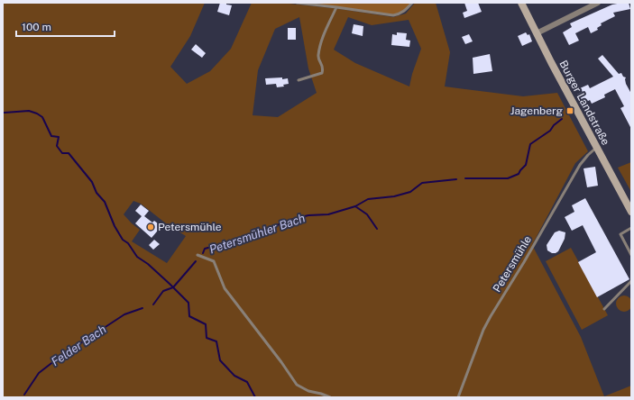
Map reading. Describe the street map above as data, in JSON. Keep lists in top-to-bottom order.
{
  "streets": {
    "main road": ["Burger Landstraße"],
    "lane": ["Petersmühle"]
  },
  "crossings": [
    ["Burger Landstraße", "Petersmühle"]
  ],
  "water": ["Petersmühler Bach", "Felder Bach"],
  "places": {
    "transit": ["Jagenberg"],
    "other": ["Petersmühle"]
  },
  "scale_bar": "100 m"
}
